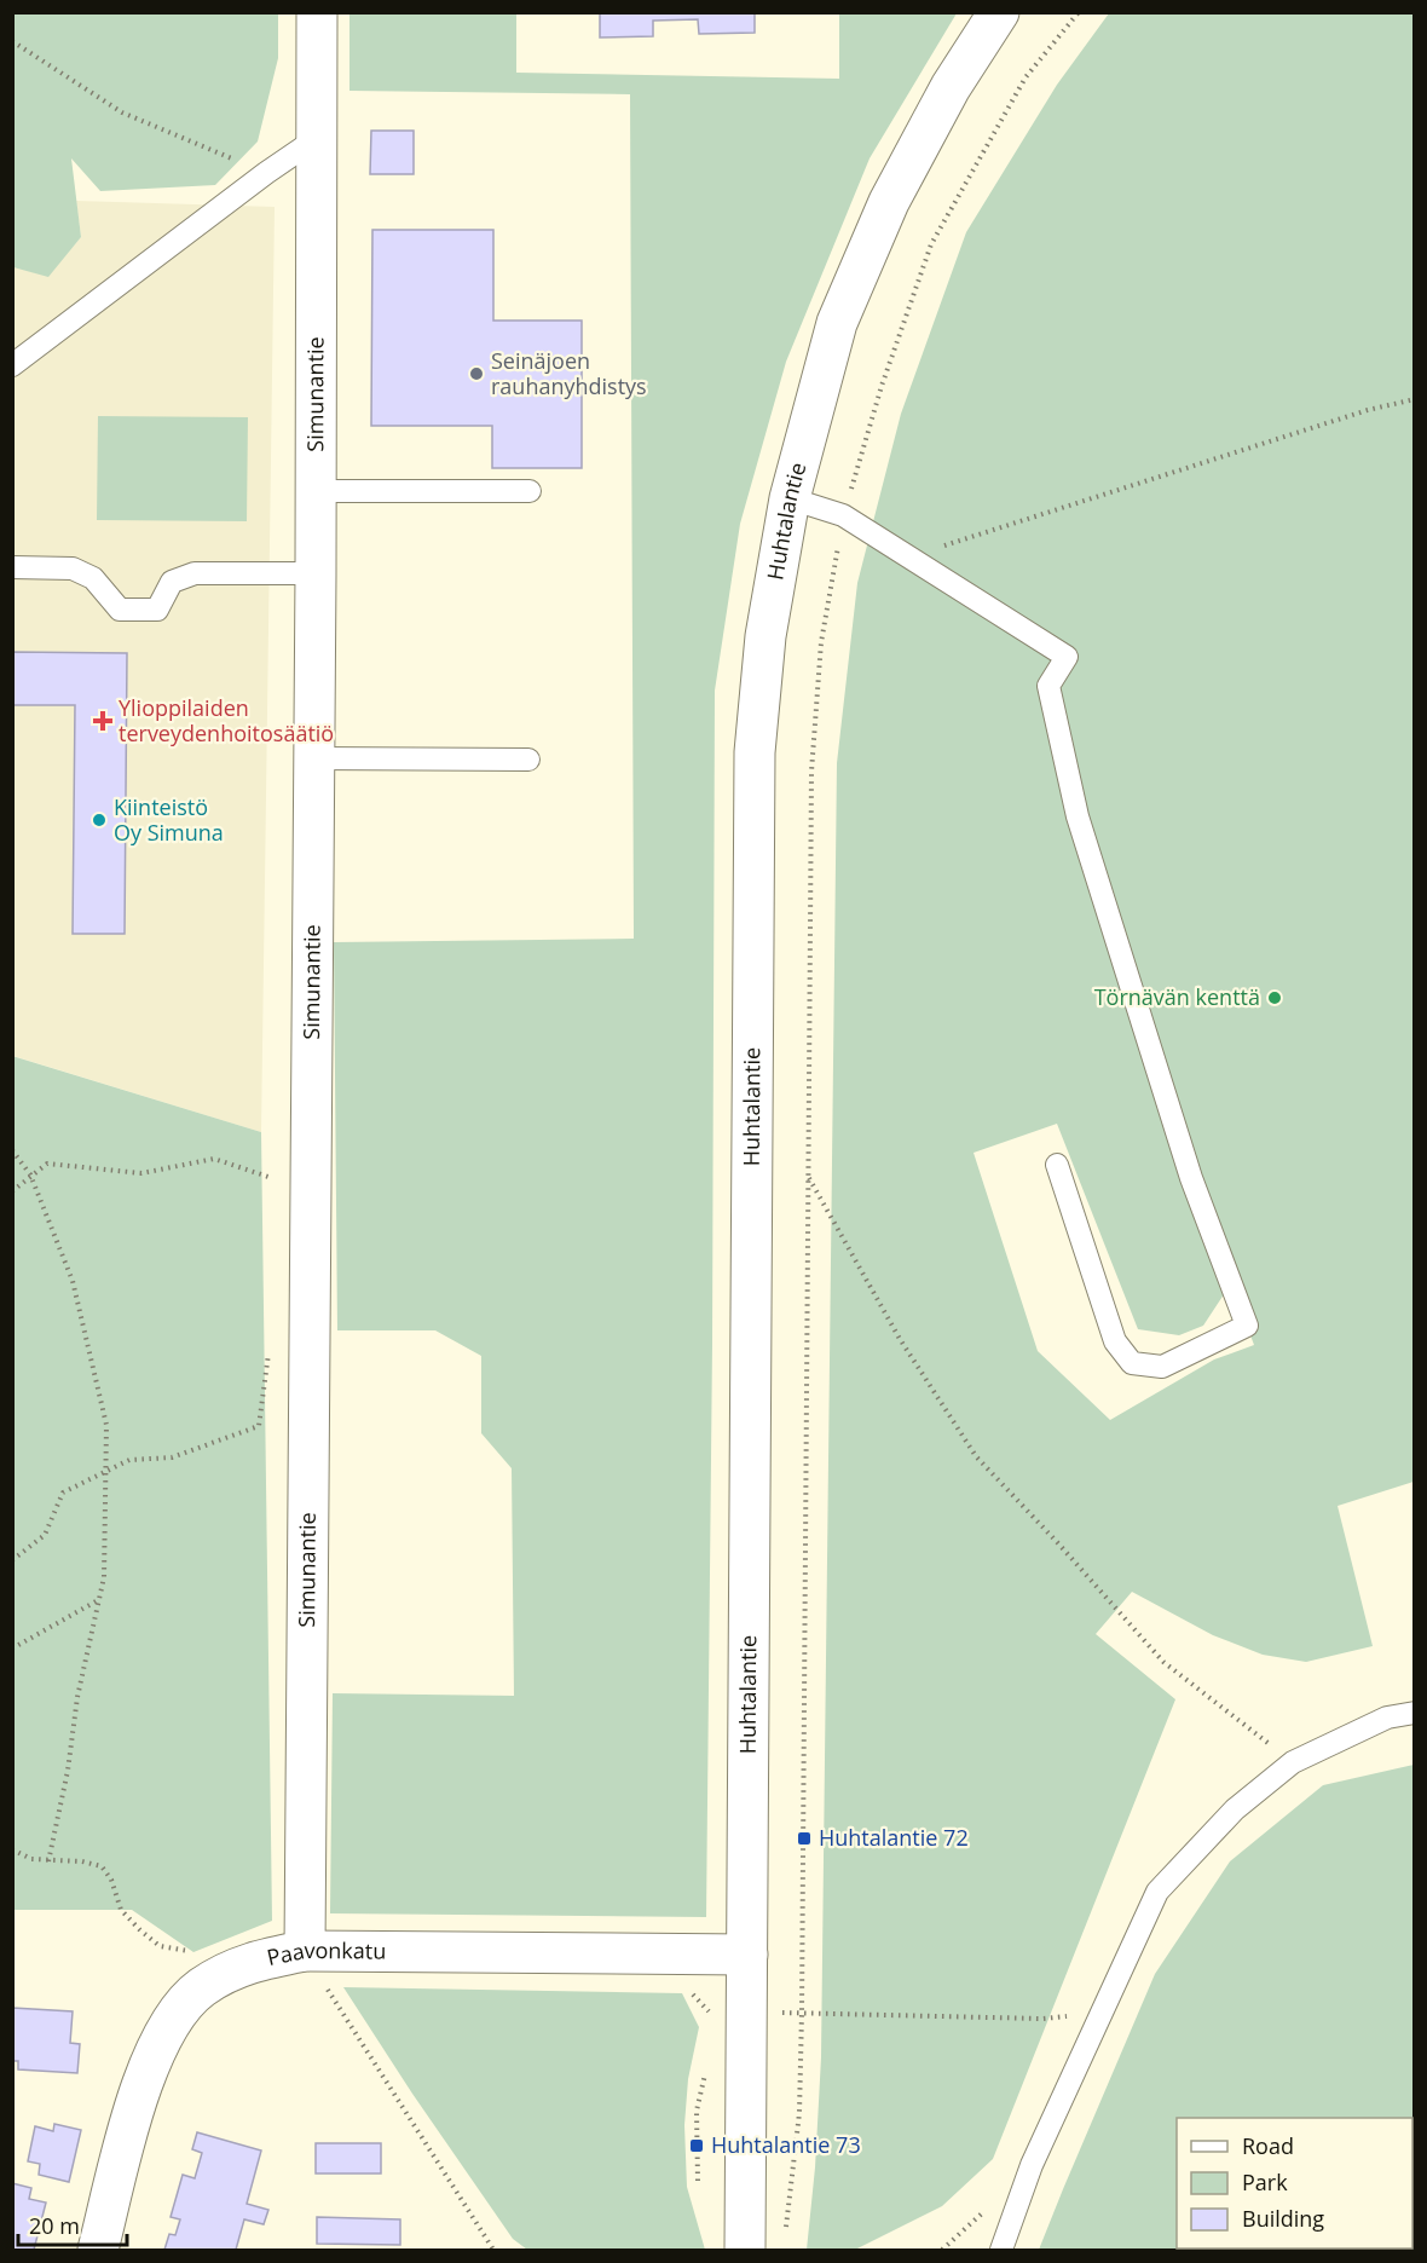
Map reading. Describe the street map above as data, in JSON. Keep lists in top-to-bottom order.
{
  "streets": {
    "street": ["Simunantie", "Huhtalantie", "Paavonkatu"]
  },
  "crossings": [
    ["Simunantie", "Paavonkatu"],
    ["Huhtalantie", "Paavonkatu"]
  ],
  "places": {
    "other": ["Seinäjoen rauhanyhdistys", "Kiinteistö Oy Simuna", "Törnävän kenttä"],
    "health": ["Ylioppilaiden terveydenhoitosäätiö"],
    "transit": ["Huhtalantie 72", "Huhtalantie 73"]
  },
  "legend": ["Road", "Park", "Building"],
  "scale_bar": "20 m"
}
